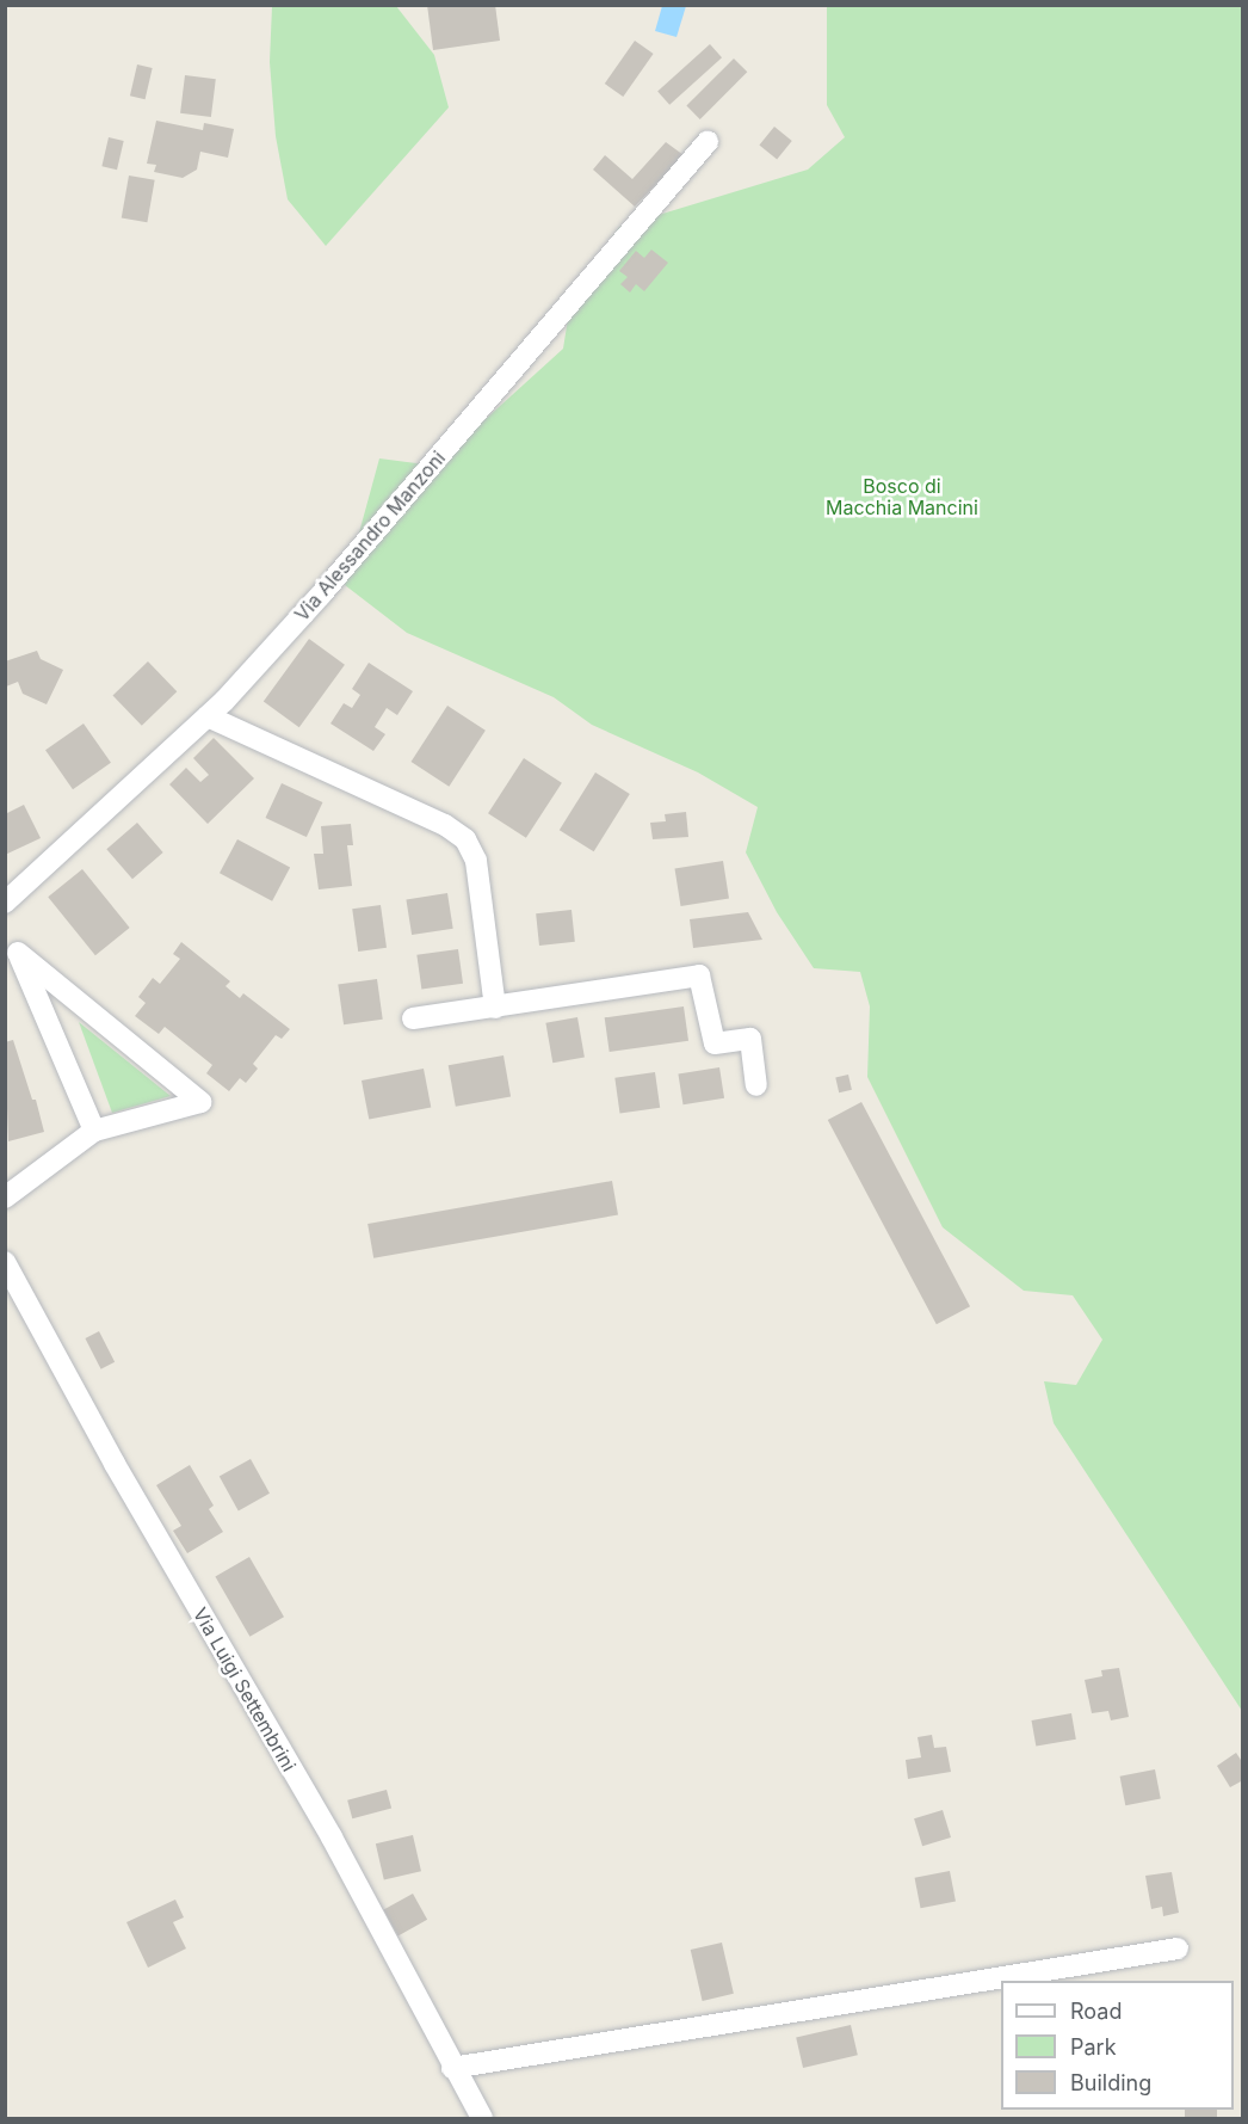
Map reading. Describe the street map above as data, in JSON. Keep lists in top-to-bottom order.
{
  "streets": {
    "street": ["Via Alessandro Manzoni", "Via Luigi Settembrini"]
  },
  "parks": ["Bosco di Macchia Mancini"],
  "legend": ["Road", "Park", "Building"]
}
